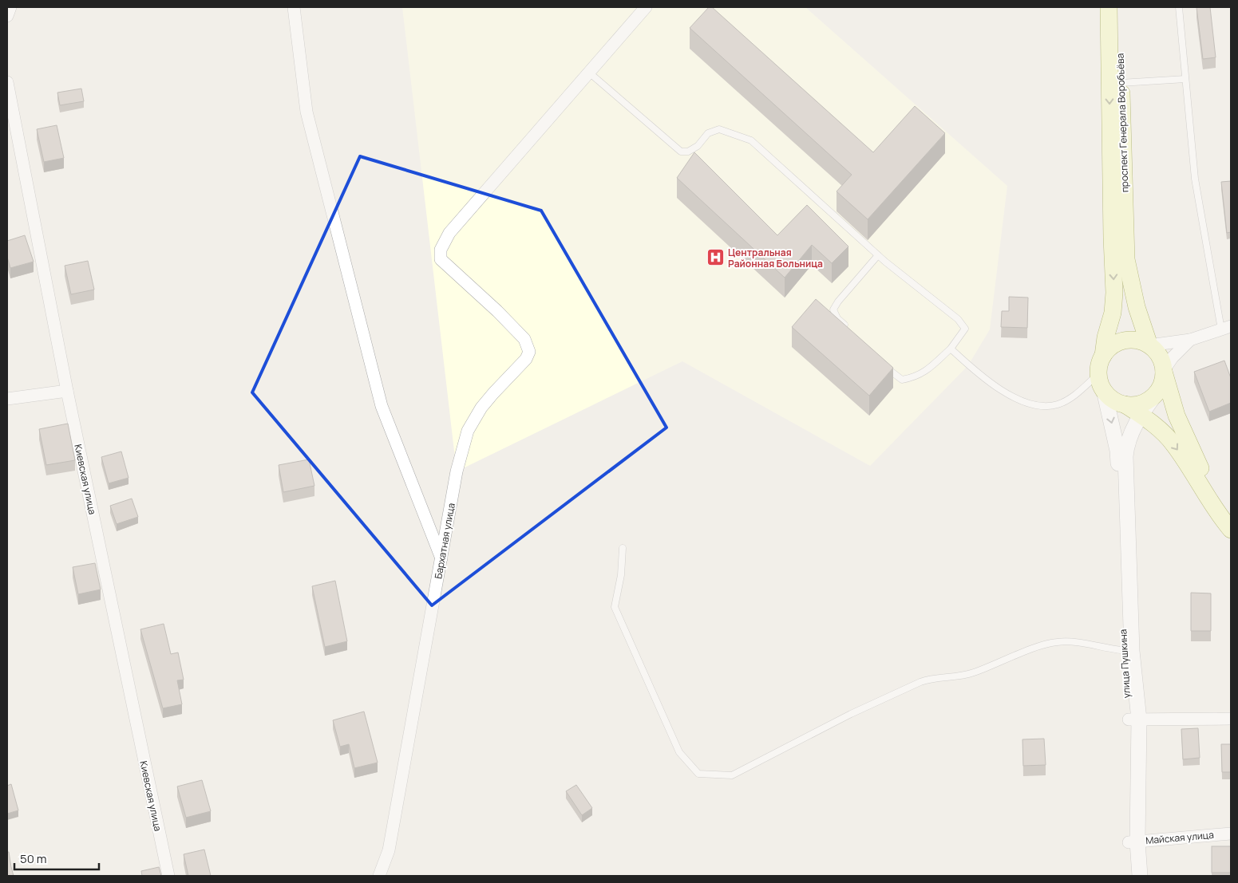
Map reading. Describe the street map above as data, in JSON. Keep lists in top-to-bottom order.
{
  "streets": {
    "main road": ["проспект Генерала Воробьёва"],
    "street": [
      "Киевская улица",
      "Бархатная улица",
      "улица Пушкина",
      "Майская улица"
    ]
  },
  "crossings": [
    ["улица Пушкина", "Майская улица"]
  ],
  "places": {
    "hospital": ["Центральная Районная Больница"]
  },
  "scale_bar": "50 m"
}
